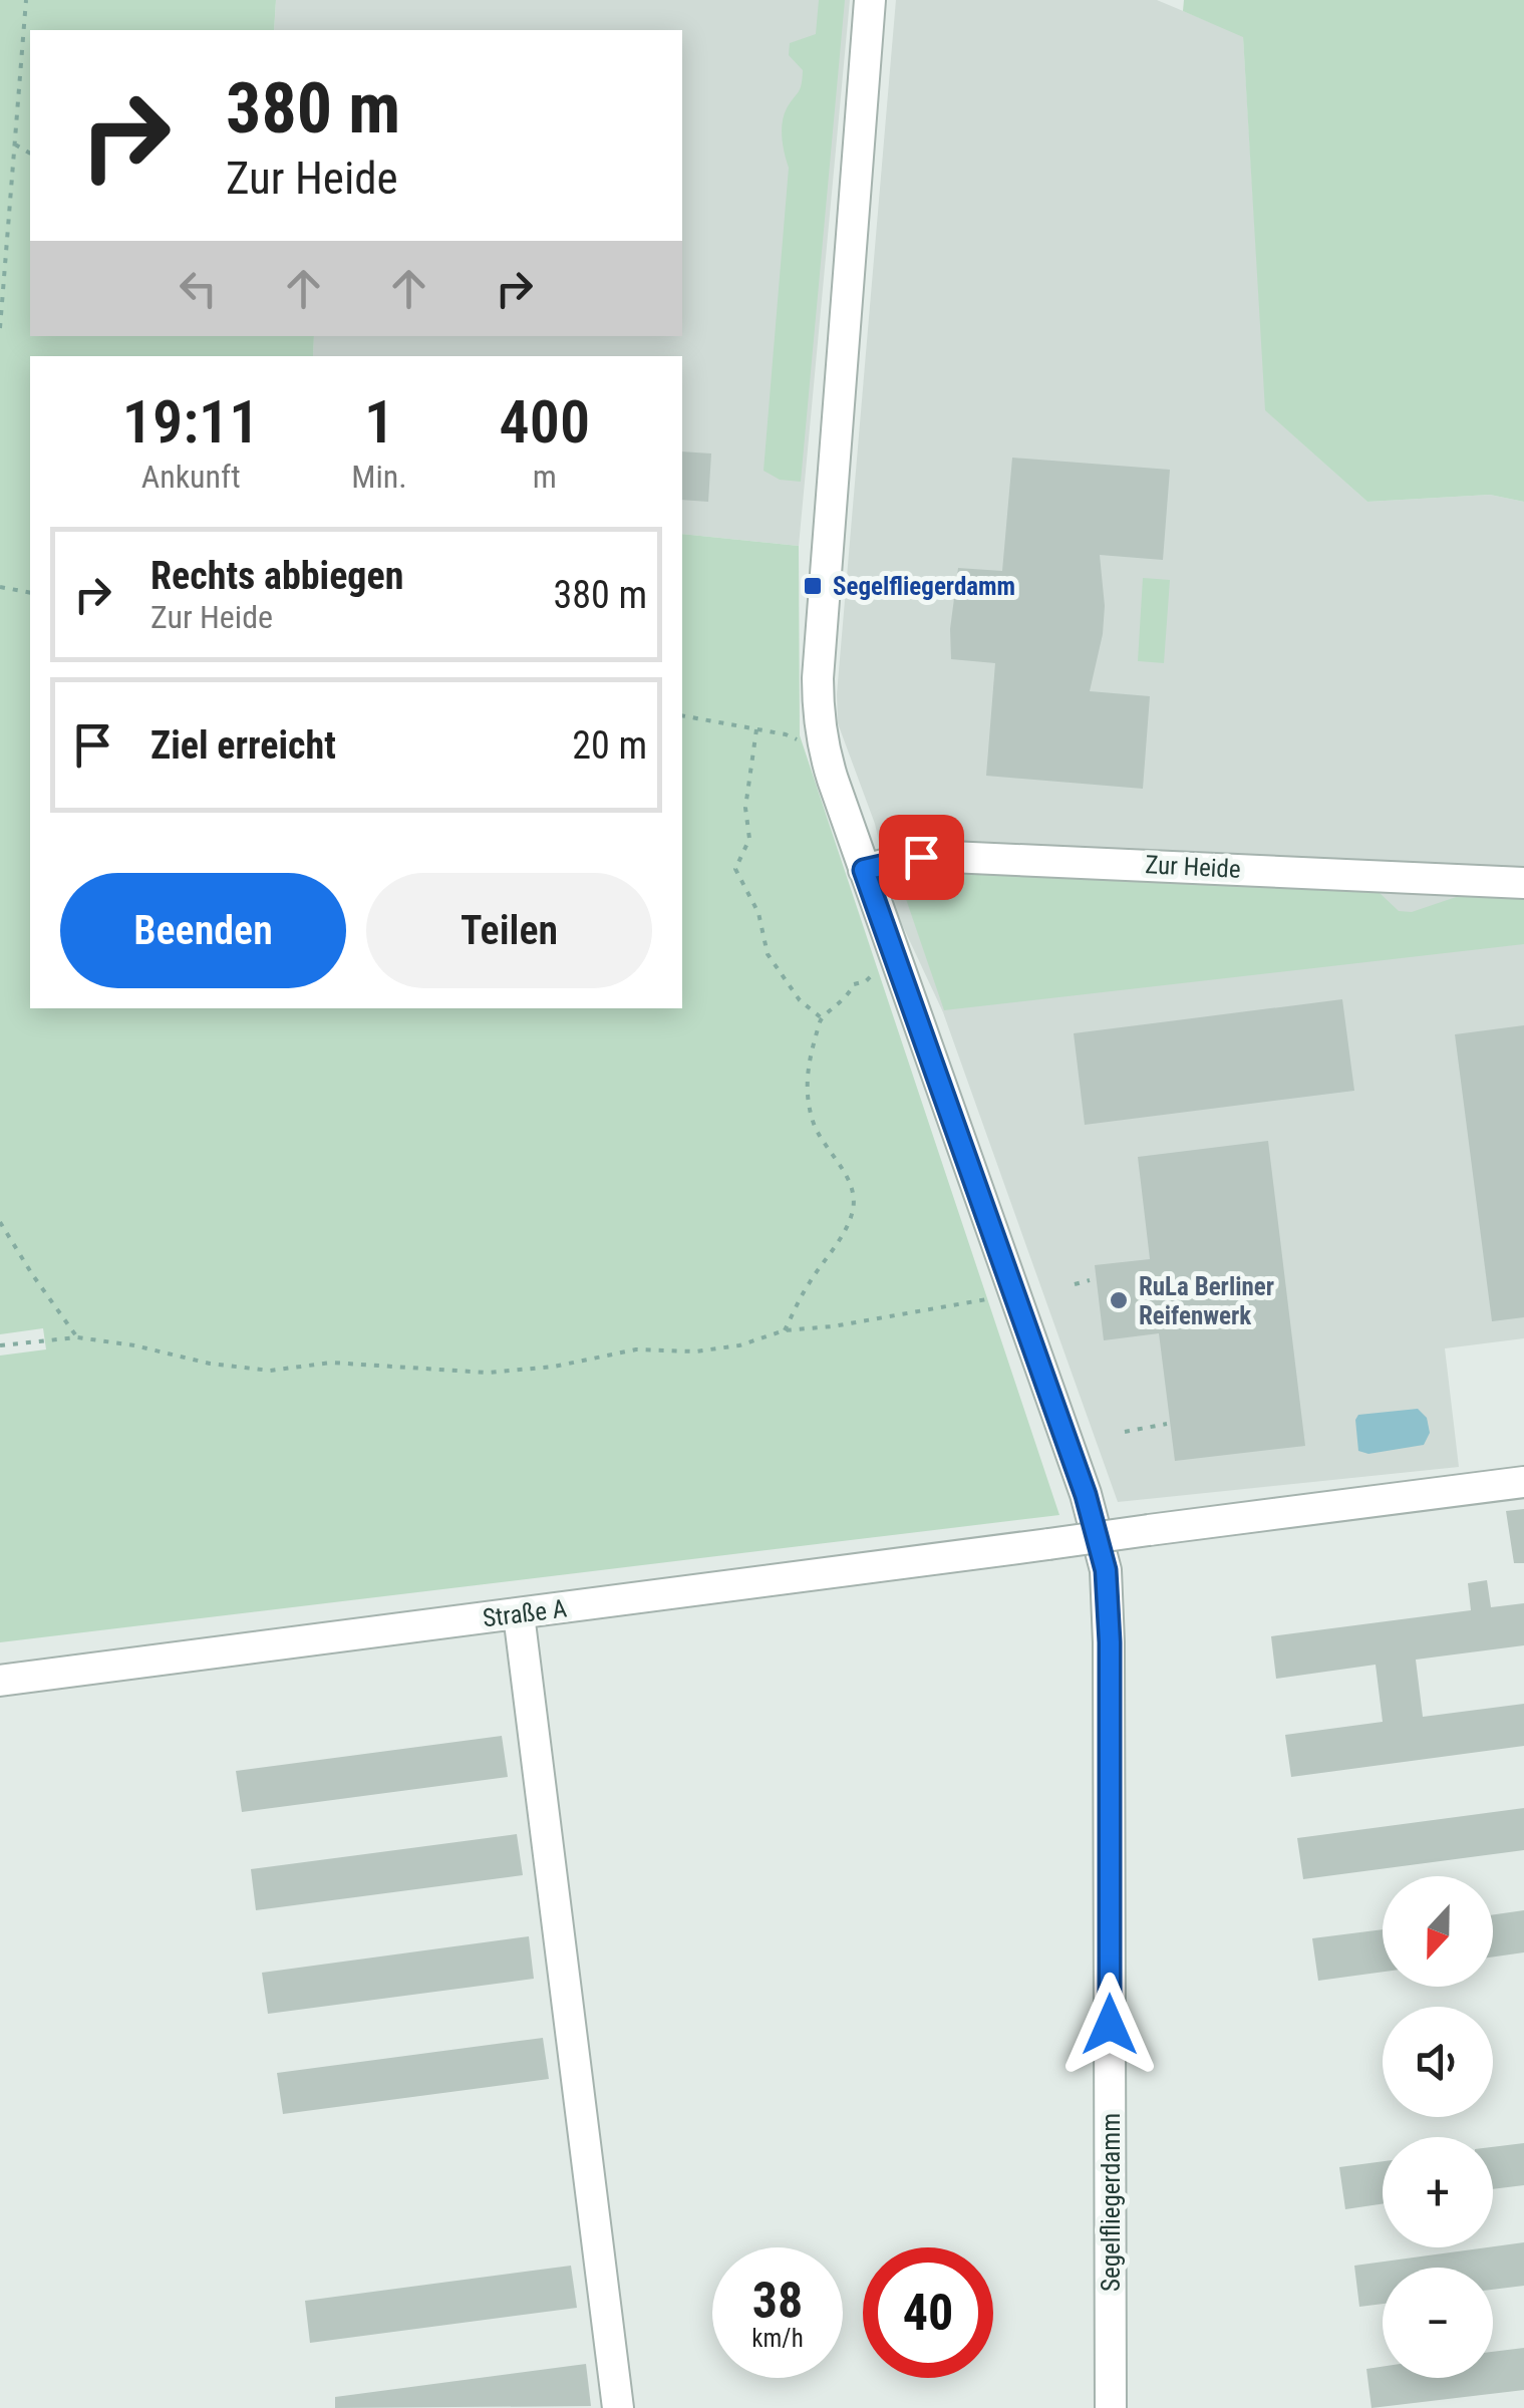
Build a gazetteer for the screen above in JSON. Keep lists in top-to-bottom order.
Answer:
{
  "streets": {
    "street": ["Zur Heide", "Straße A", "Segelfliegerdamm"]
  },
  "crossings": [
    ["Zur Heide", "Segelfliegerdamm"]
  ],
  "places": {
    "transit": ["Segelfliegerdamm"],
    "other": ["RuLa Berliner Reifenwerk"]
  },
  "north": "bottom",
  "page": {
    "turn": ["380 m", "Zur Heide"],
    "eta": [
      "19:11",
      "Ankunft",
      "1",
      "Min.",
      "400",
      "m"
    ],
    "list": [
      {
        "name": "Rechts abbiegen",
        "note": "Zur Heide",
        "value": "380 m"
      },
      {
        "name": "Ziel erreicht",
        "value": "20 m"
      }
    ],
    "buttons": ["Beenden", "Teilen"],
    "map_buttons": ["+", "−"],
    "speed": "38 km/h",
    "limit": "40"
  }
}
